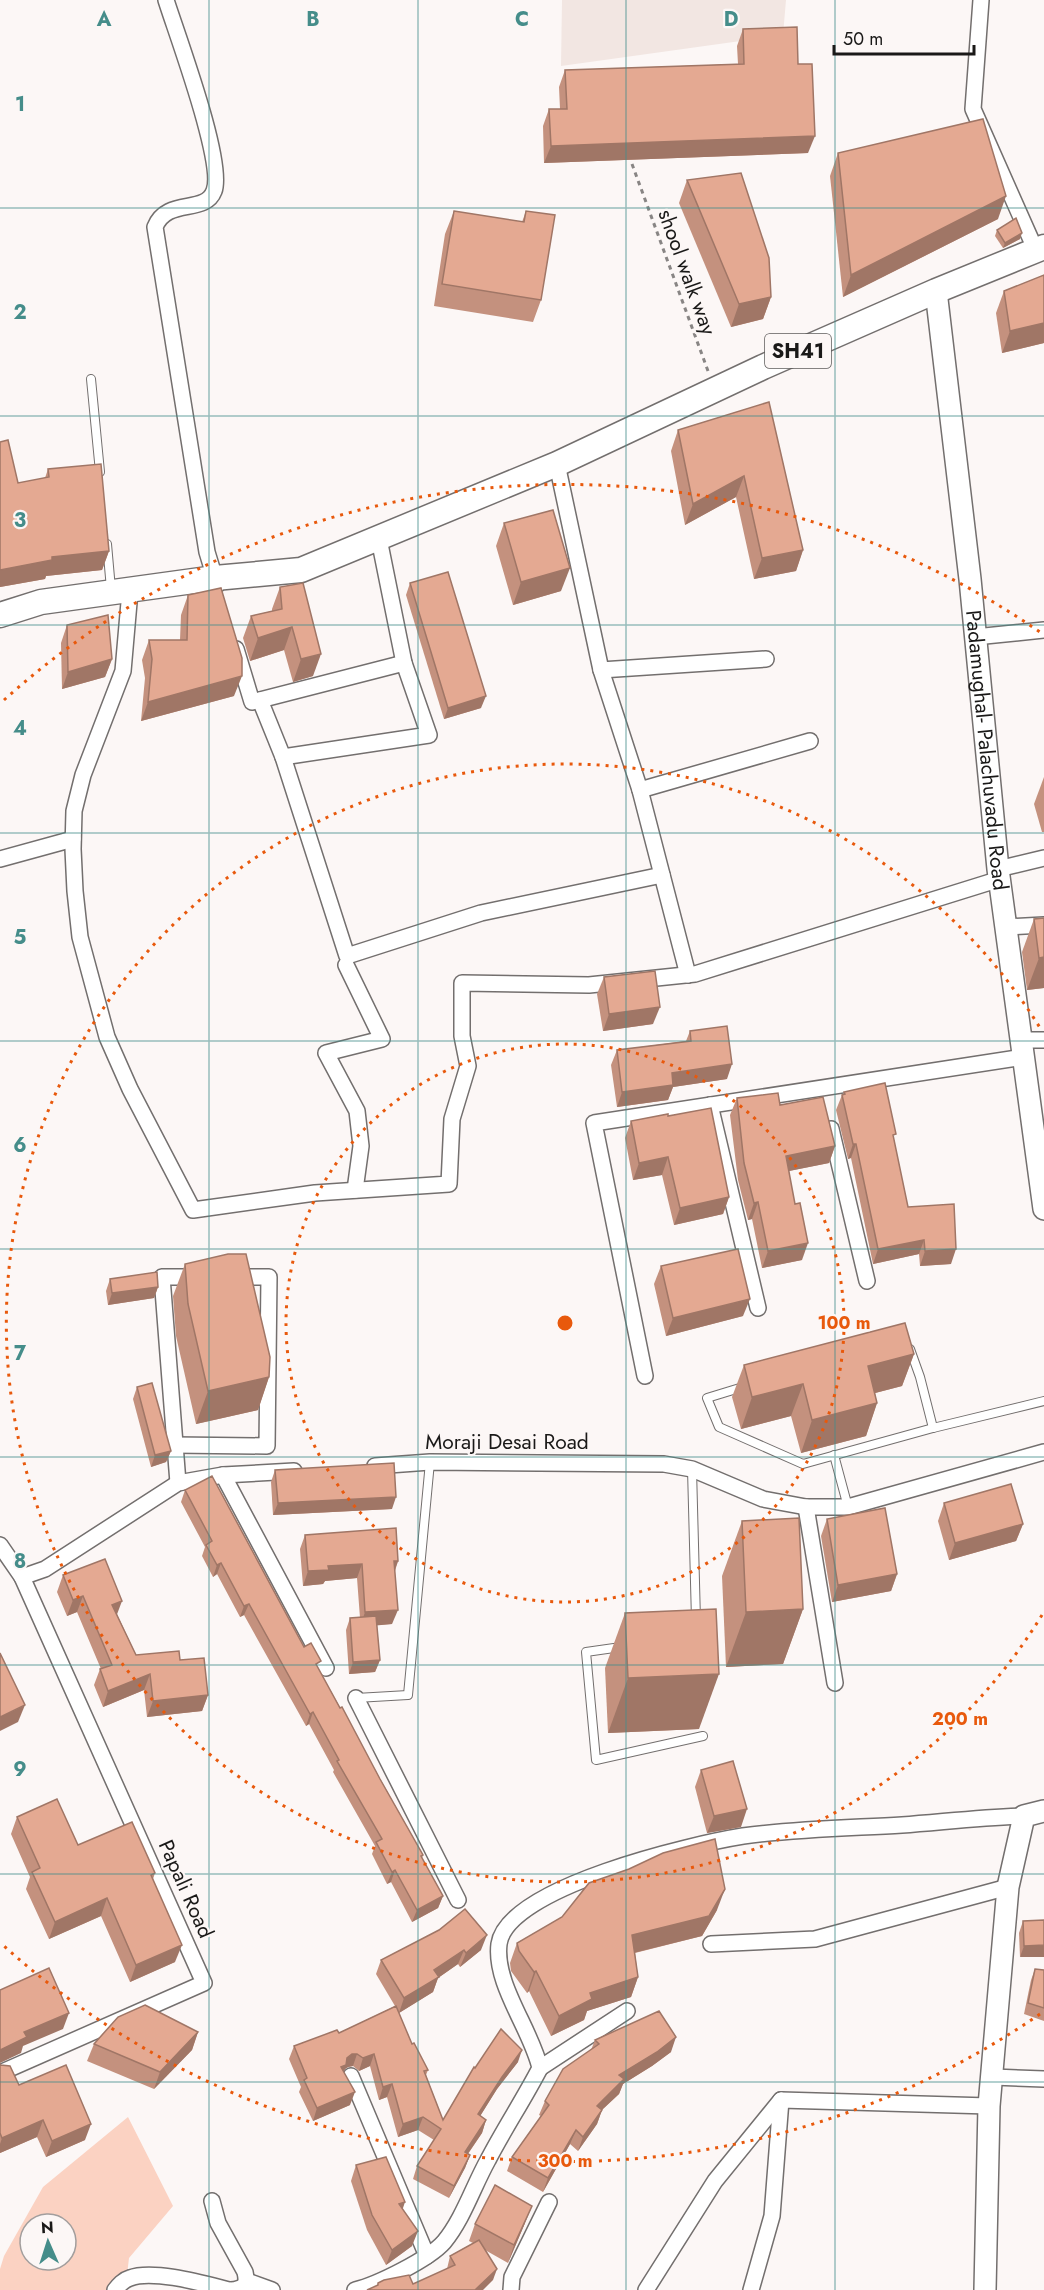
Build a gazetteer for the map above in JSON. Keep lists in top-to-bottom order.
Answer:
{
  "streets": {
    "main road": ["SH41", "Padamughal- Palachuvadu Road"],
    "street": ["Moraji Desai Road", "Papali Road"],
    "path": ["shool walk way"]
  },
  "crossings": [
    ["shool walk way", "SH41"],
    ["SH41", "Padamughal- Palachuvadu Road"]
  ],
  "scale_bar": "50 m",
  "north": "top",
  "grid": {
    "columns": [
      "A",
      "B",
      "C",
      "D"
    ],
    "rows": [
      "1",
      "2",
      "3",
      "4",
      "5",
      "6",
      "7",
      "8",
      "9"
    ]
  },
  "rings": ["100 m", "200 m", "300 m"]
}
